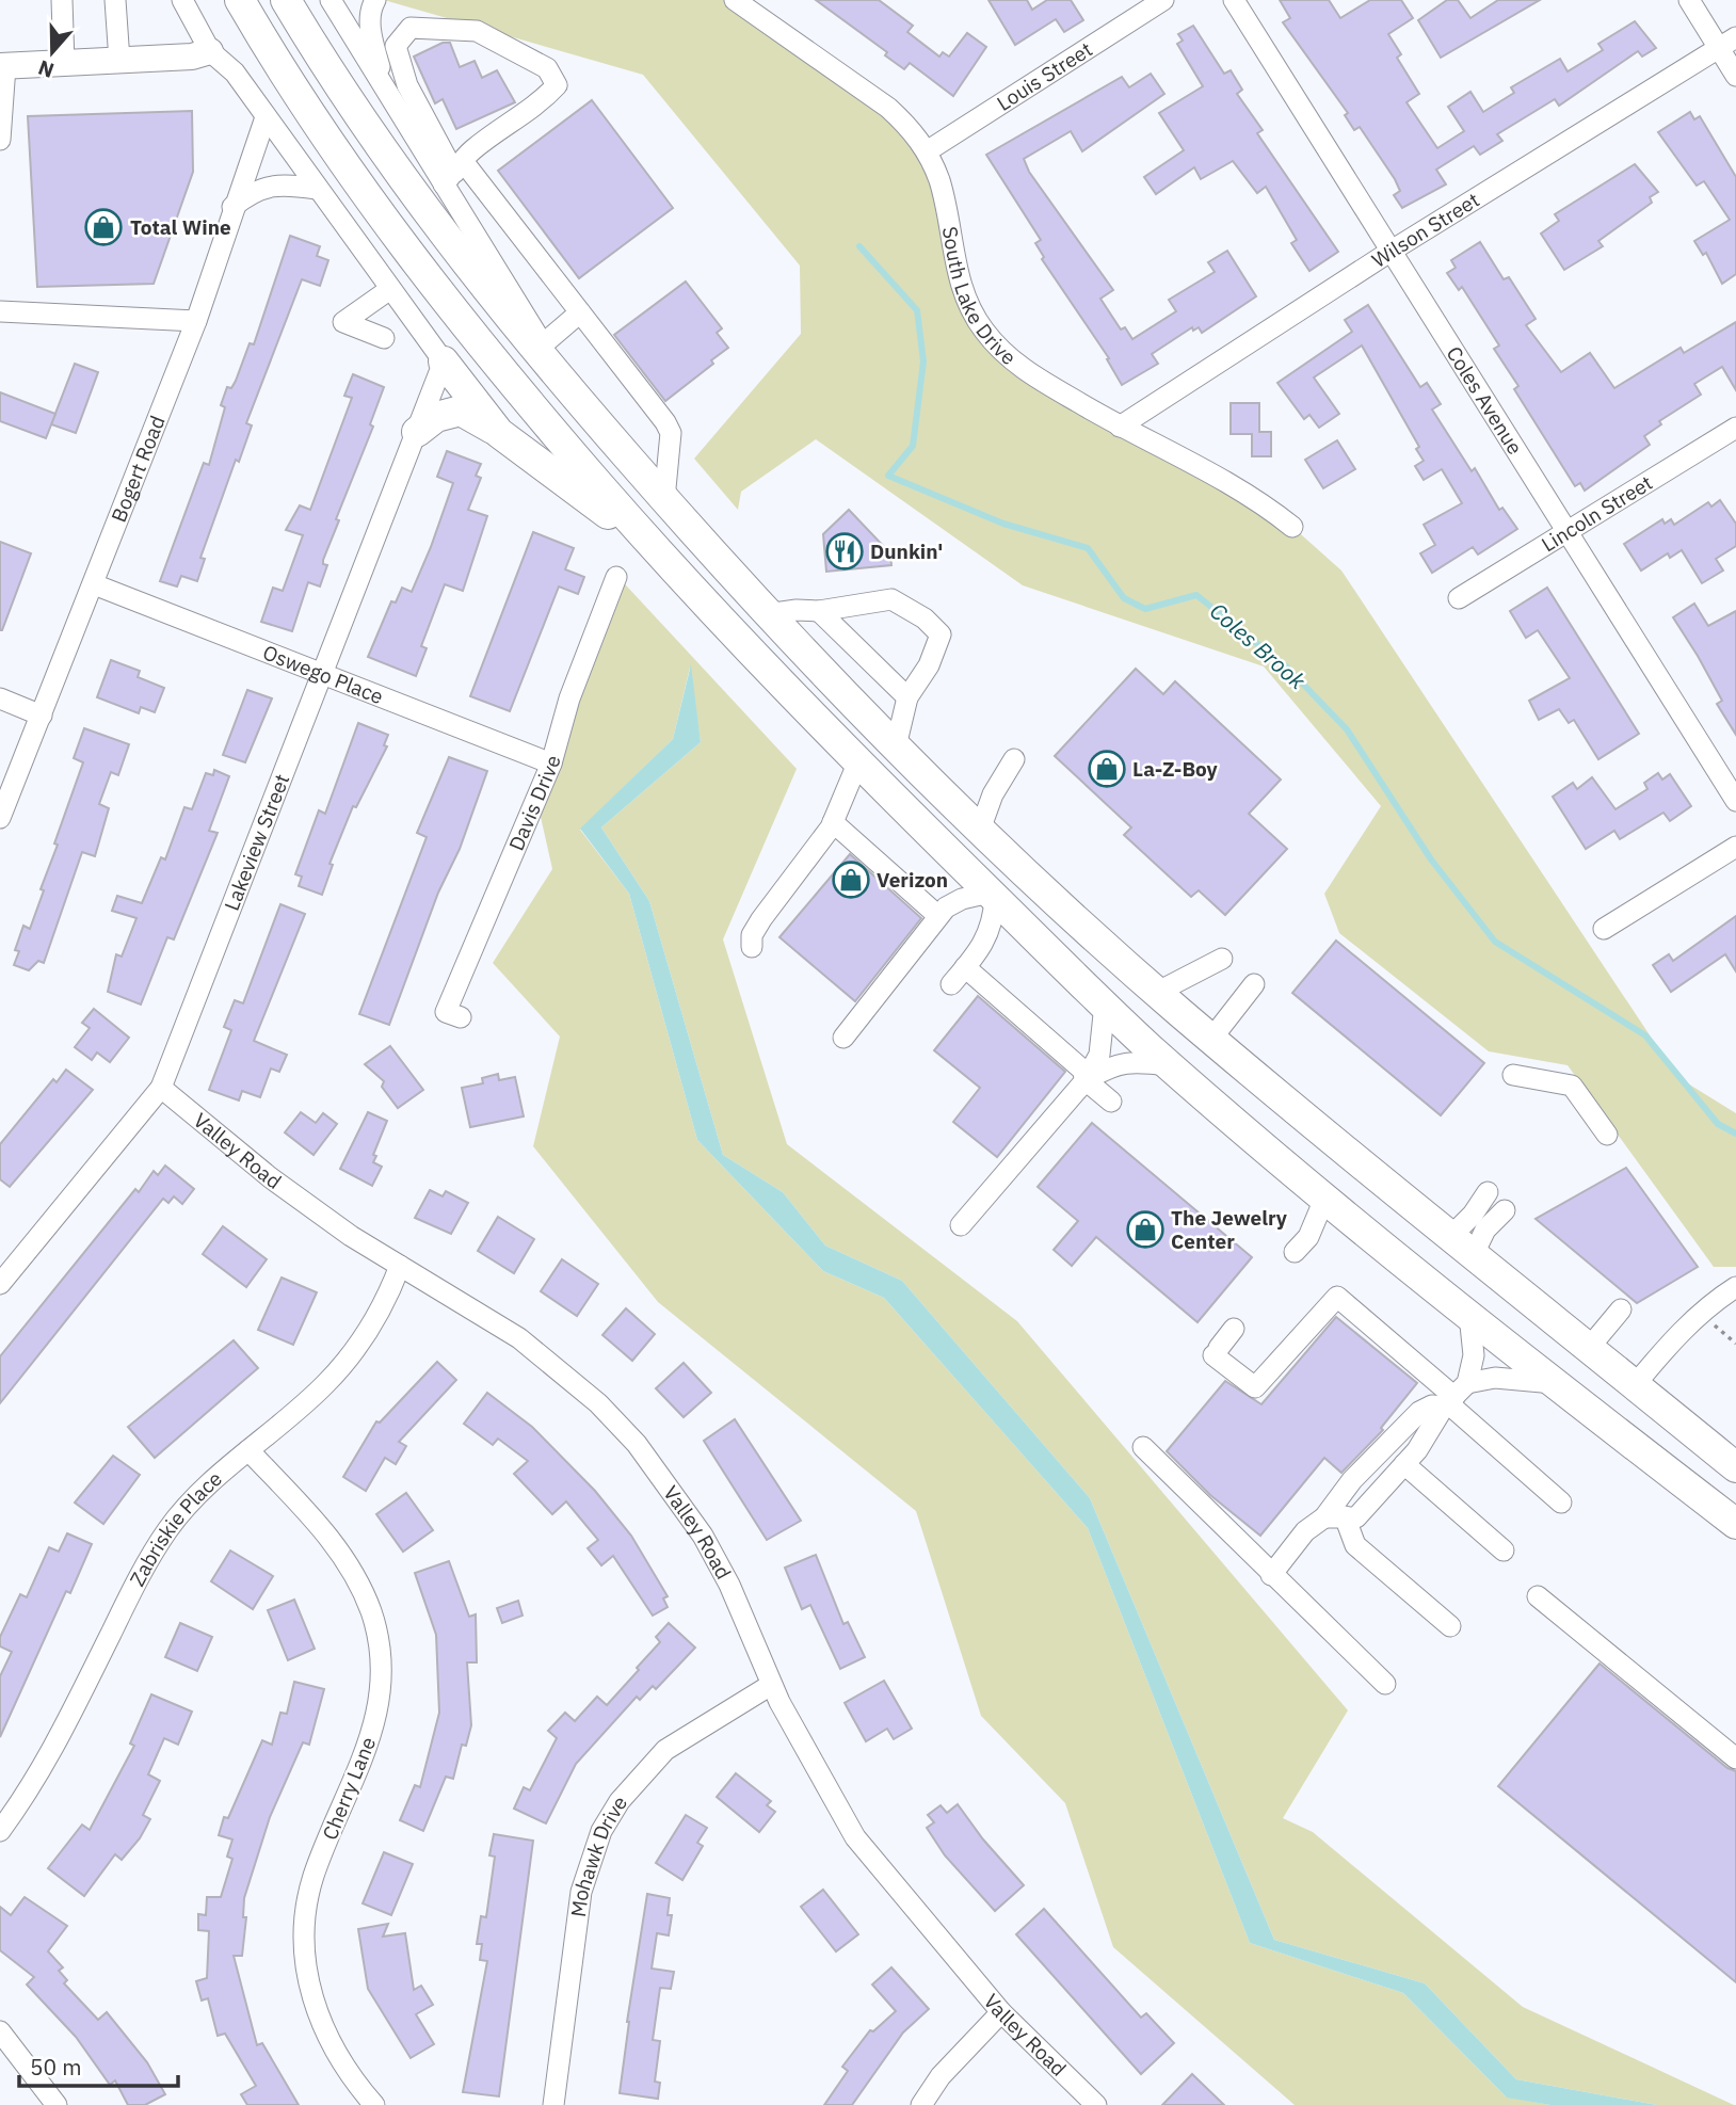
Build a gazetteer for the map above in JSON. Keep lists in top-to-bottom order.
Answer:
{
  "streets": {
    "street": [
      "Louis Street",
      "Wilson Street",
      "South Lake Drive",
      "Coles Avenue",
      "Bogert Road",
      "Lincoln Street",
      "Oswego Place",
      "Davis Drive",
      "Lakeview Street",
      "Valley Road",
      "Zabriskie Place",
      "Cherry Lane",
      "Mohawk Drive"
    ]
  },
  "crossings": [
    ["Louis Street", "South Lake Drive"],
    ["Wilson Street", "South Lake Drive"],
    ["Wilson Street", "Coles Avenue"],
    ["Coles Avenue", "Lincoln Street"],
    ["Bogert Road", "Oswego Place"],
    ["Oswego Place", "Davis Drive"],
    ["Oswego Place", "Lakeview Street"],
    ["Lakeview Street", "Valley Road"],
    ["Valley Road", "Zabriskie Place"],
    ["Valley Road", "Mohawk Drive"],
    ["Zabriskie Place", "Cherry Lane"]
  ],
  "water": ["Coles Brook"],
  "places": {
    "shop": [
      "Total Wine",
      "La-Z-Boy",
      "Verizon",
      "The Jewelry Center"
    ],
    "restaurant": ["Dunkin'"]
  },
  "scale_bar": "50 m",
  "north": "bottom"
}
